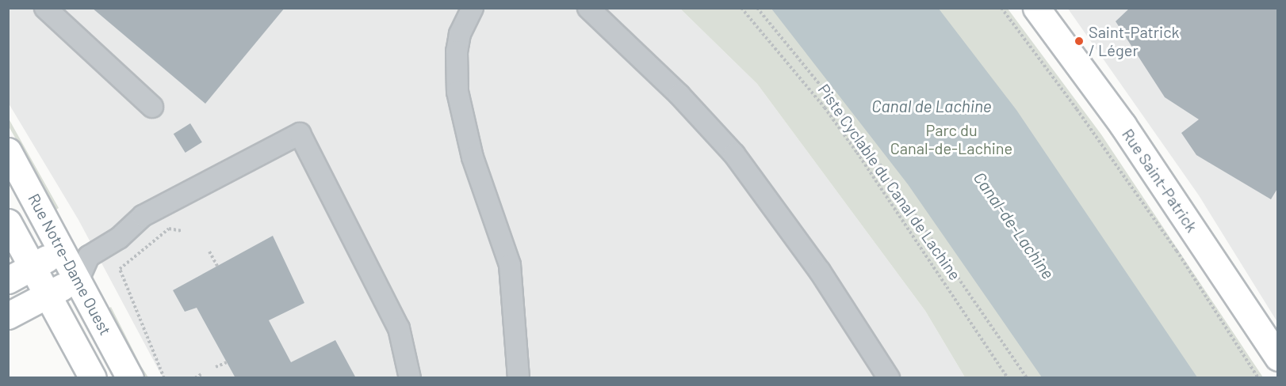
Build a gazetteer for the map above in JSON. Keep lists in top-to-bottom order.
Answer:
{
  "streets": {
    "main road": ["Rue Saint-Patrick", "Rue Notre-Dame Ouest"],
    "path": ["Piste Cyclable du Canal de Lachine"]
  },
  "water": ["Canal de Lachine", "Canal-de-Lachine"],
  "parks": ["Parc du Canal-de-Lachine"],
  "places": ["Saint-Patrick / Léger"]
}
